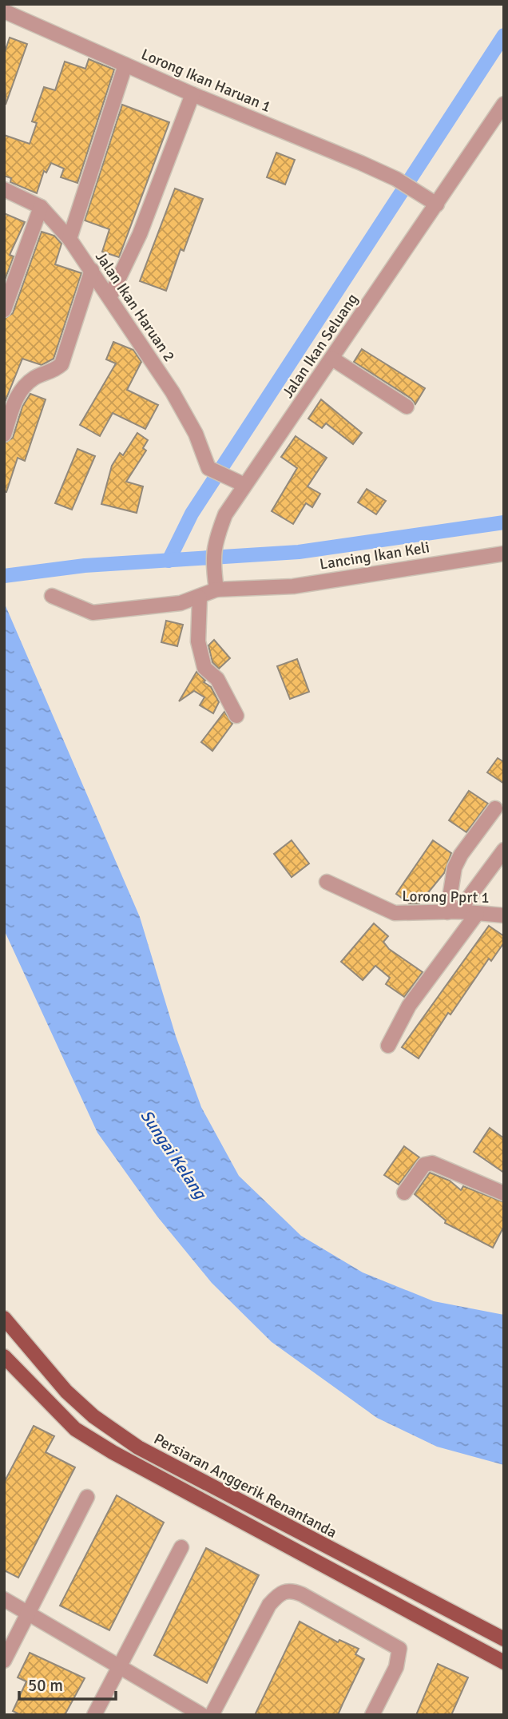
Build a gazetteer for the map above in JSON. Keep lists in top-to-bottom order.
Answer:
{
  "streets": {
    "main road": ["Persiaran Anggerik Renantanda"],
    "street": [
      "Lorong Ikan Haruan 1",
      "Jalan Ikan Haruan 2",
      "Jalan Ikan Seluang",
      "Lancing Ikan Keli",
      "Lorong Pprt 1"
    ]
  },
  "crossings": [
    ["Lorong Ikan Haruan 1", "Jalan Ikan Seluang"],
    ["Jalan Ikan Haruan 2", "Jalan Ikan Seluang"],
    ["Jalan Ikan Seluang", "Lancing Ikan Keli"]
  ],
  "water": ["Sungai Kelang"],
  "scale_bar": "50 m"
}
